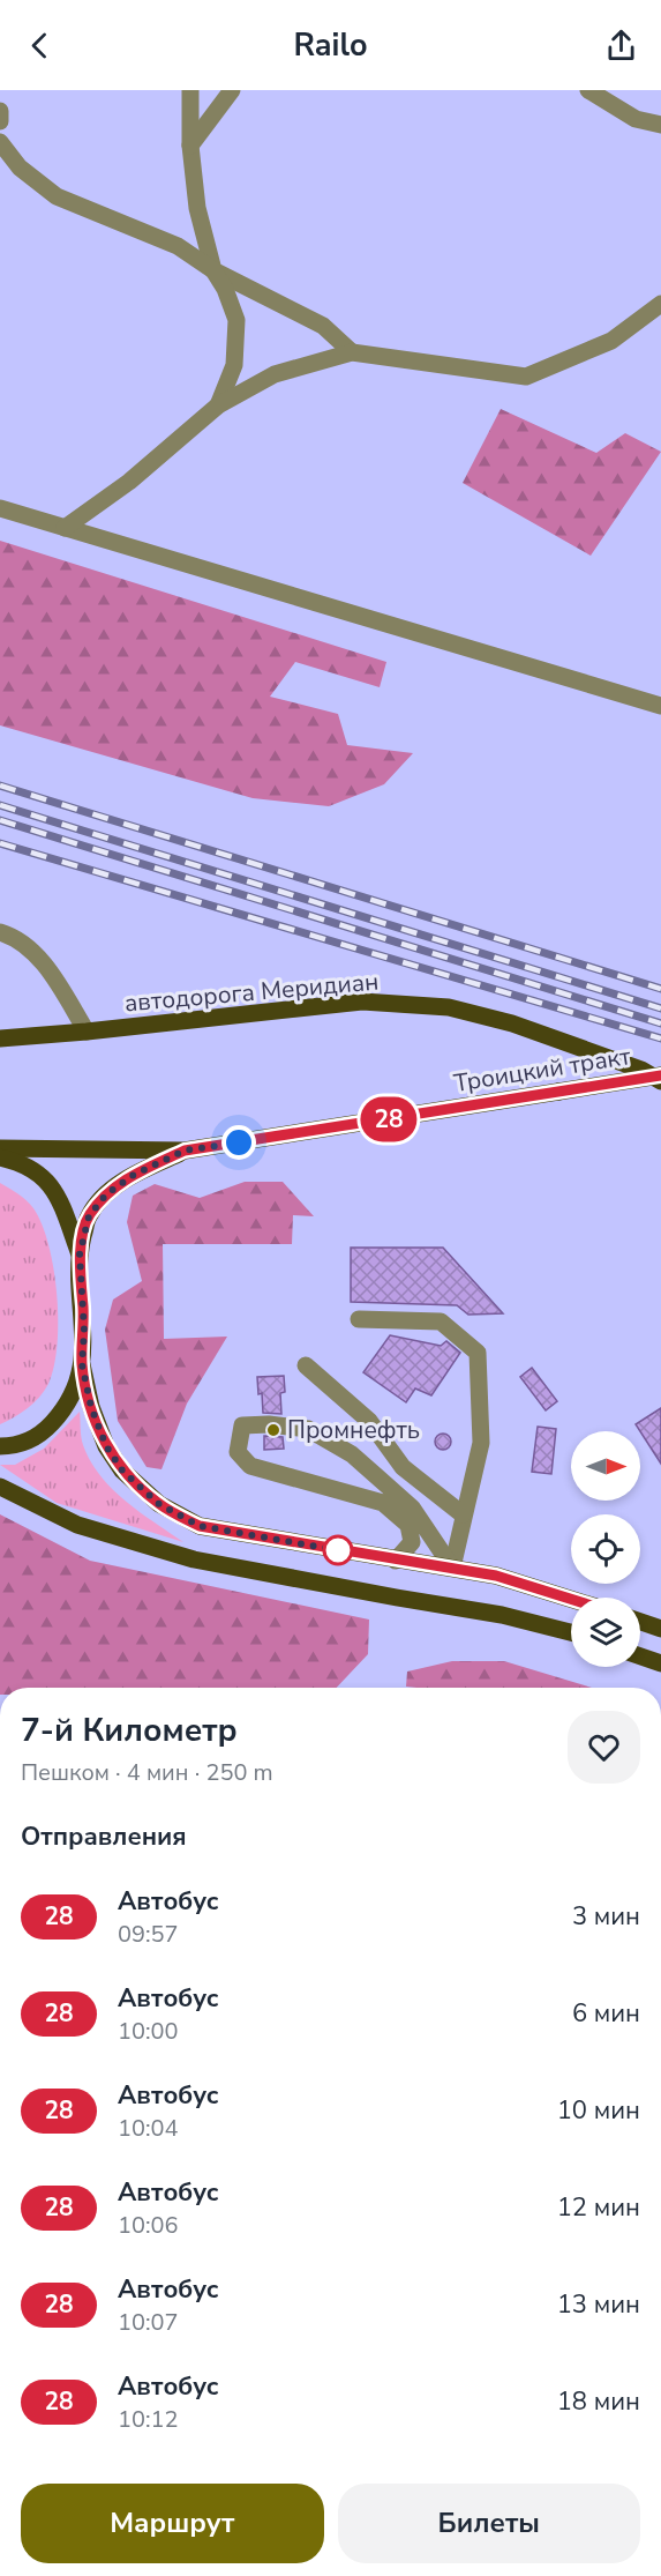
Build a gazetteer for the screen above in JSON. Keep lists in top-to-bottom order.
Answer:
{
  "streets": {
    "main road": ["автодорога Меридиан", "Троицкий тракт"]
  },
  "places": ["Промнефть"],
  "lines": ["bus line 28"],
  "north": "right",
  "page": {
    "header": "Railo",
    "on_map": "28",
    "heading": [
      ["7-й Километр", "Пешком · 4 мин · 250 m"],
      "Отправления"
    ],
    "list": [
      {
        "mark": "28",
        "name": "Автобус",
        "note": "09:57",
        "value": "3 мин"
      },
      {
        "mark": "28",
        "name": "Автобус",
        "note": "10:00",
        "value": "6 мин"
      },
      {
        "mark": "28",
        "name": "Автобус",
        "note": "10:04",
        "value": "10 мин"
      },
      {
        "mark": "28",
        "name": "Автобус",
        "note": "10:06",
        "value": "12 мин"
      },
      {
        "mark": "28",
        "name": "Автобус",
        "note": "10:07",
        "value": "13 мин"
      },
      {
        "mark": "28",
        "name": "Автобус",
        "note": "10:12",
        "value": "18 мин"
      }
    ],
    "buttons": ["Маршрут", "Билеты"]
  }
}
